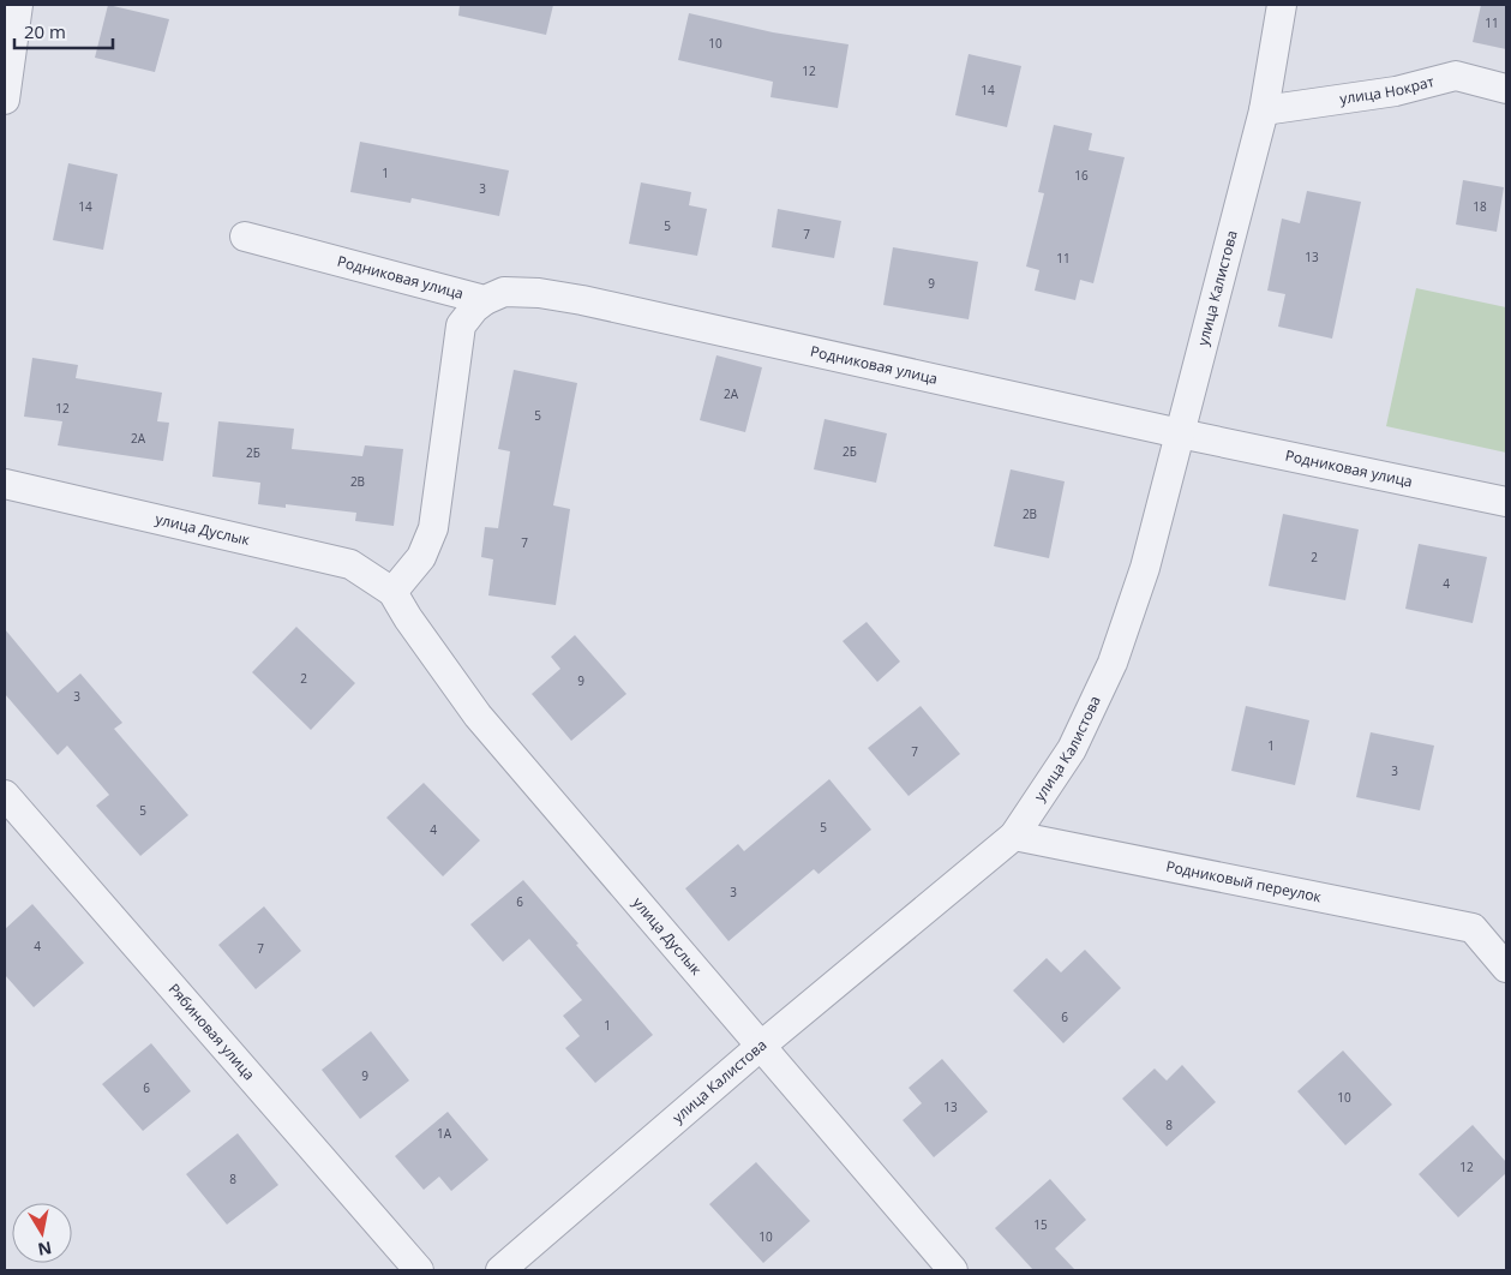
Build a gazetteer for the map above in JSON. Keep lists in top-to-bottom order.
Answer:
{
  "streets": {
    "street": [
      "улица Нократ",
      "Родниковая улица",
      "улица Калистова",
      "улица Дуслык",
      "Родниковый переулок",
      "Рябиновая улица"
    ]
  },
  "crossings": [
    ["улица Нократ", "улица Калистова"],
    ["Родниковая улица", "улица Калистова"],
    ["улица Калистова", "улица Дуслык"],
    ["улица Калистова", "Родниковый переулок"]
  ],
  "house_numbers": [
    "11",
    "10",
    "12",
    "14",
    "1",
    "16",
    "3",
    "14",
    "18",
    "5",
    "7",
    "13",
    "11",
    "9",
    "2А",
    "12",
    "5",
    "2А",
    "2Б",
    "2Б",
    "2В",
    "2В",
    "7",
    "2",
    "4",
    "2",
    "9",
    "3",
    "1",
    "7",
    "3",
    "5",
    "5",
    "4",
    "3",
    "6",
    "4",
    "7",
    "6",
    "1",
    "9",
    "6",
    "10",
    "13",
    "8",
    "1А",
    "12",
    "8",
    "15",
    "10"
  ],
  "scale_bar": "20 m",
  "north": "bottom"
}
